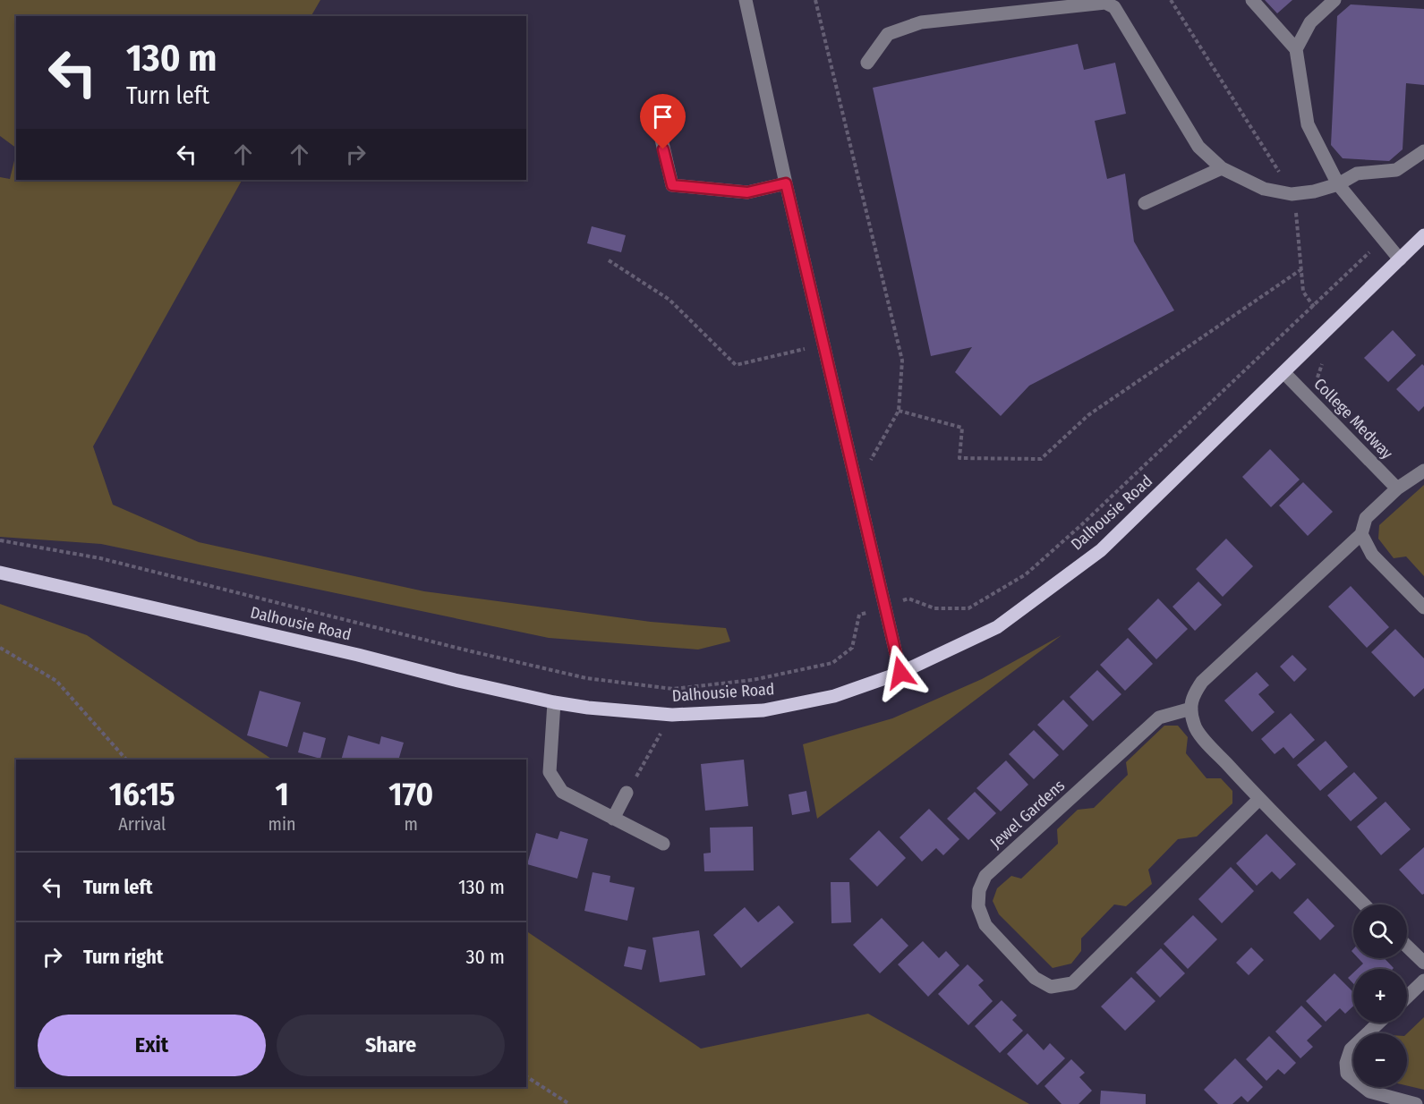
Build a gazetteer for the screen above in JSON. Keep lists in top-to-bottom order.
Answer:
{
  "streets": {
    "main road": ["Dalhousie Road"],
    "street": ["College Medway", "Jewel Gardens"]
  },
  "crossings": [
    ["College Medway", "Dalhousie Road"]
  ],
  "page": {
    "turn": ["130 m", "Turn left"],
    "eta": [
      "16:15",
      "Arrival",
      "1",
      "min",
      "170",
      "m"
    ],
    "list": [
      {
        "name": "Turn left",
        "value": "130 m"
      },
      {
        "name": "Turn right",
        "value": "30 m"
      }
    ],
    "map_buttons": ["+", "−"],
    "buttons": ["Exit", "Share"]
  }
}
